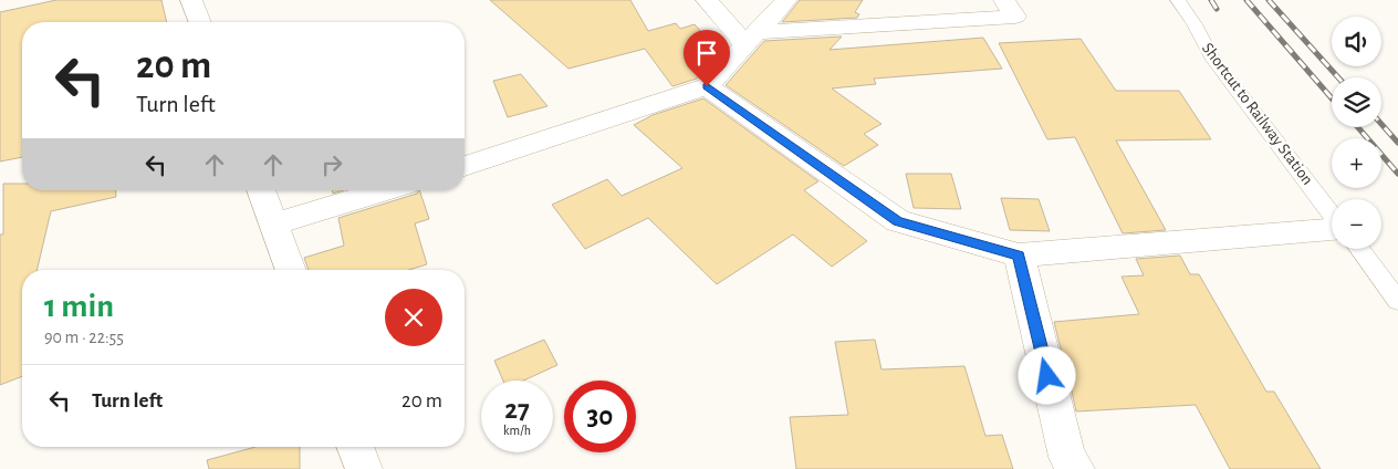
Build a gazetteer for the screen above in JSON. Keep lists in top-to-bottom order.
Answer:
{
  "streets": {
    "lane": ["Shortcut to Railway Station"]
  },
  "page": {
    "map_buttons": ["+", "−"],
    "turn": ["20 m", "Turn left"],
    "heading": ["1 min", "90 m · 22:55"],
    "list": [
      {
        "name": "Turn left",
        "value": "20 m"
      }
    ],
    "speed": "27 km/h",
    "limit": "30"
  }
}
